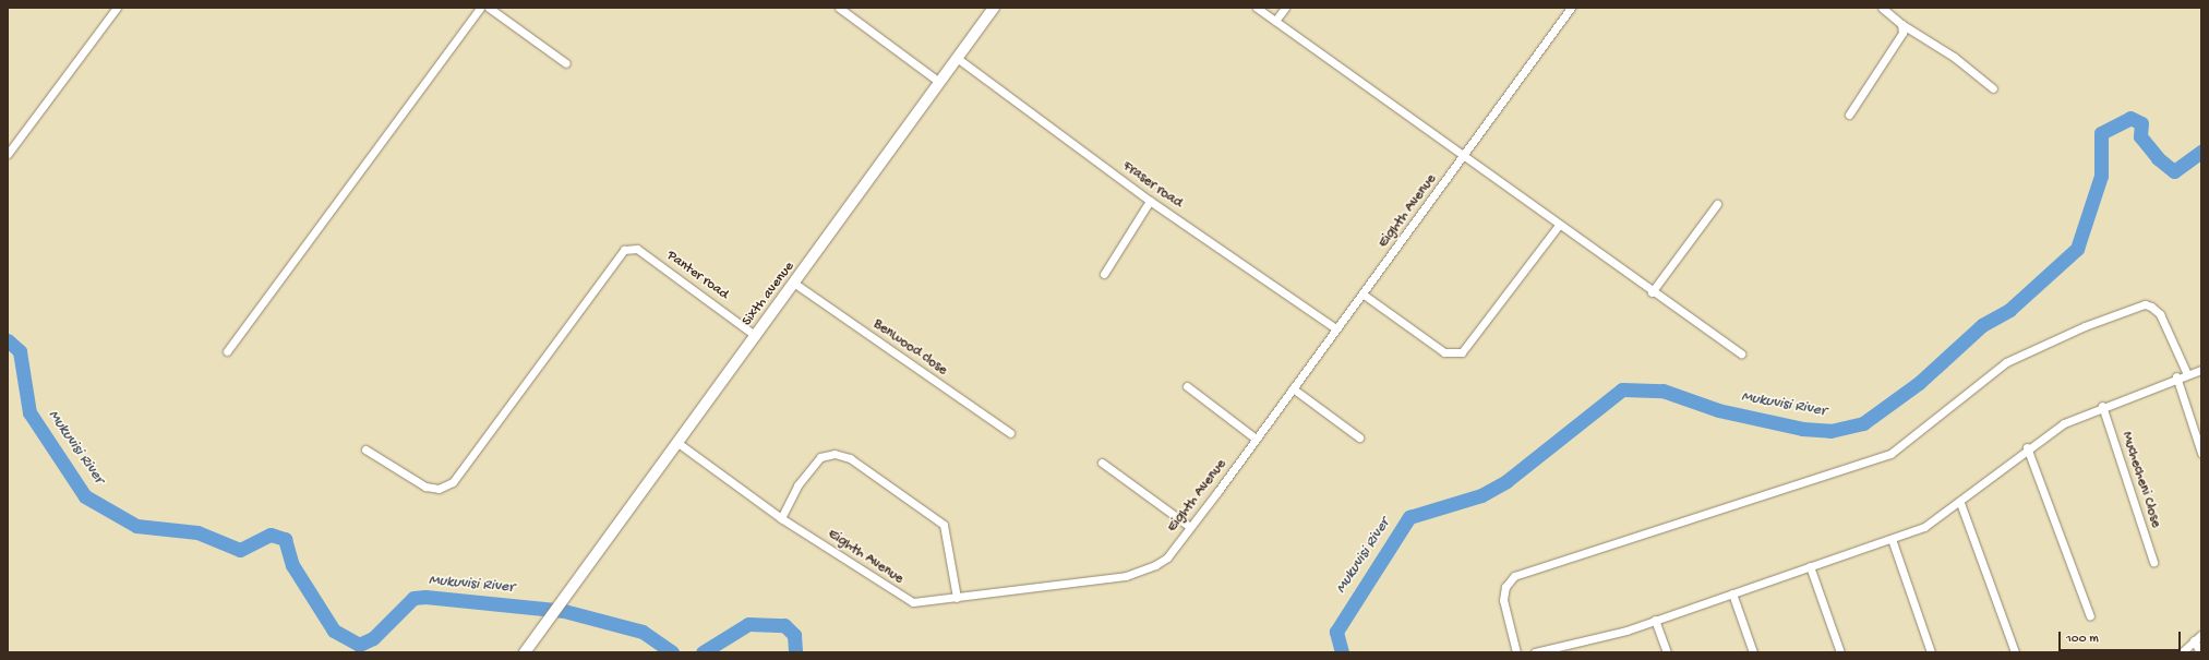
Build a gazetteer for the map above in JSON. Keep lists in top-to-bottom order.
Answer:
{
  "streets": {
    "street": [
      "Fraser road",
      "Eighth Avenue",
      "Panter road",
      "Sixth avenue",
      "Benwood close",
      "Muchecheni Close"
    ]
  },
  "crossings": [
    ["Fraser road", "Eighth Avenue"],
    ["Fraser road", "Sixth avenue"],
    ["Eighth Avenue", "Sixth avenue"],
    ["Panter road", "Sixth avenue"],
    ["Sixth avenue", "Benwood close"]
  ],
  "water": ["Mukuvisi River"],
  "scale_bar": "100 m"
}
